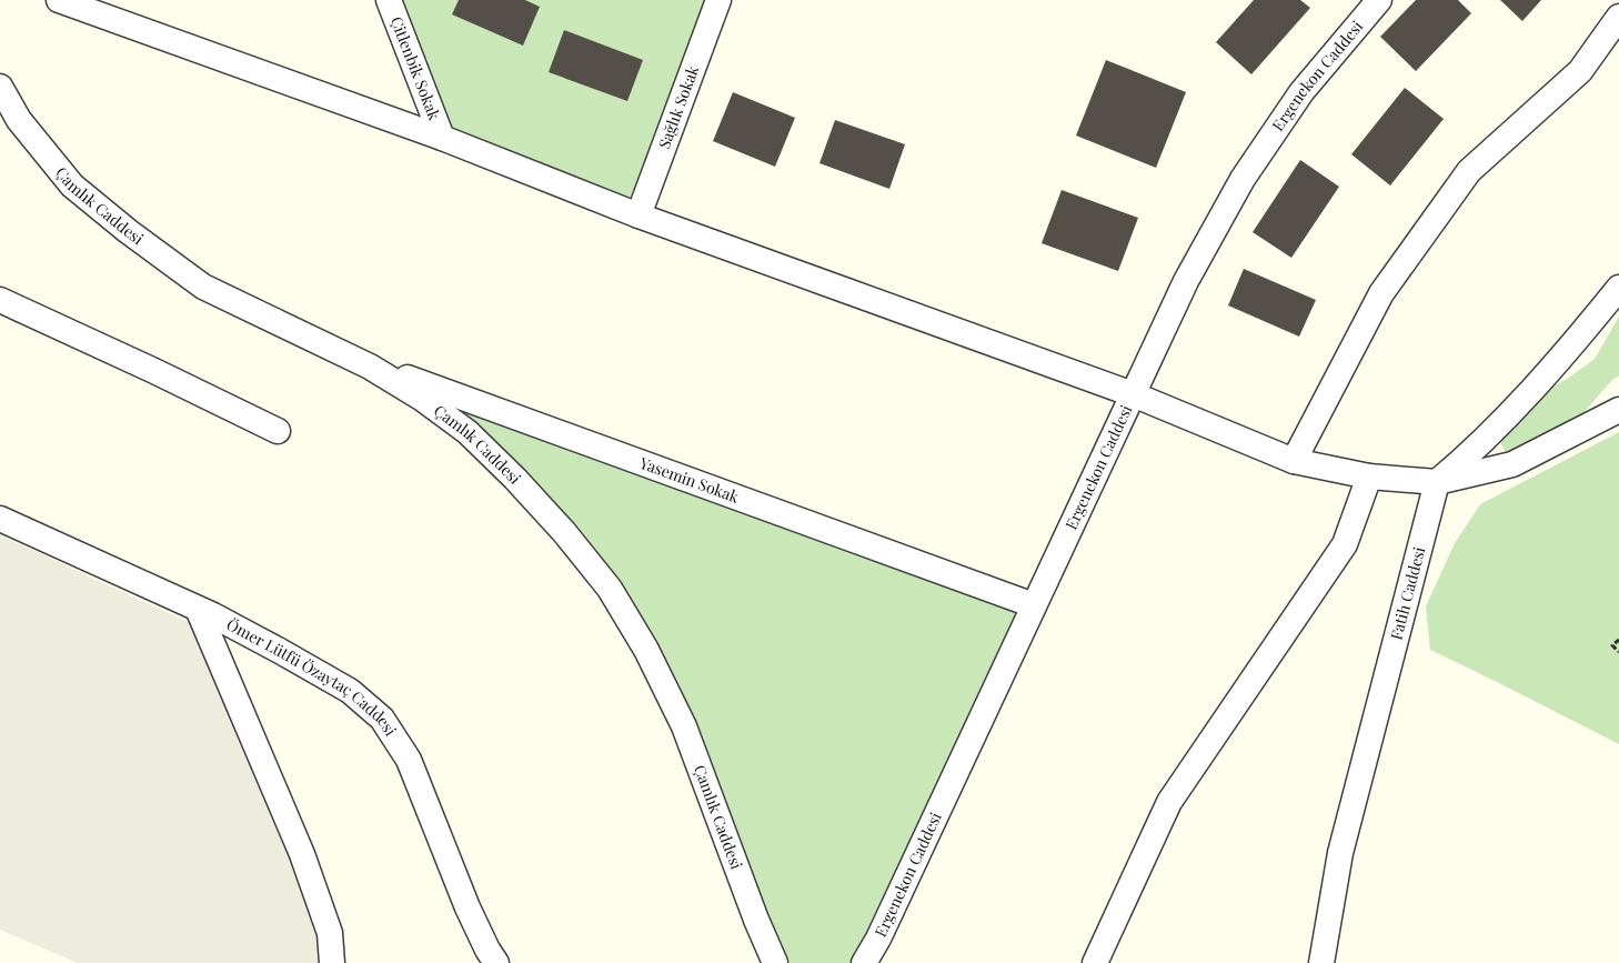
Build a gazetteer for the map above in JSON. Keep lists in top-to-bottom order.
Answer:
{
  "streets": {
    "street": [
      "Çitlenbik Sokak",
      "Ergenekon Caddesi",
      "Sağlık Sokak",
      "Çamlık Caddesi",
      "Yasemin Sokak",
      "Fatih Caddesi",
      "Ömer Lütfü Özaytaç Caddesi"
    ]
  },
  "crossings": [
    ["Ergenekon Caddesi", "Yasemin Sokak"],
    ["Çamlık Caddesi", "Yasemin Sokak"]
  ]
}
